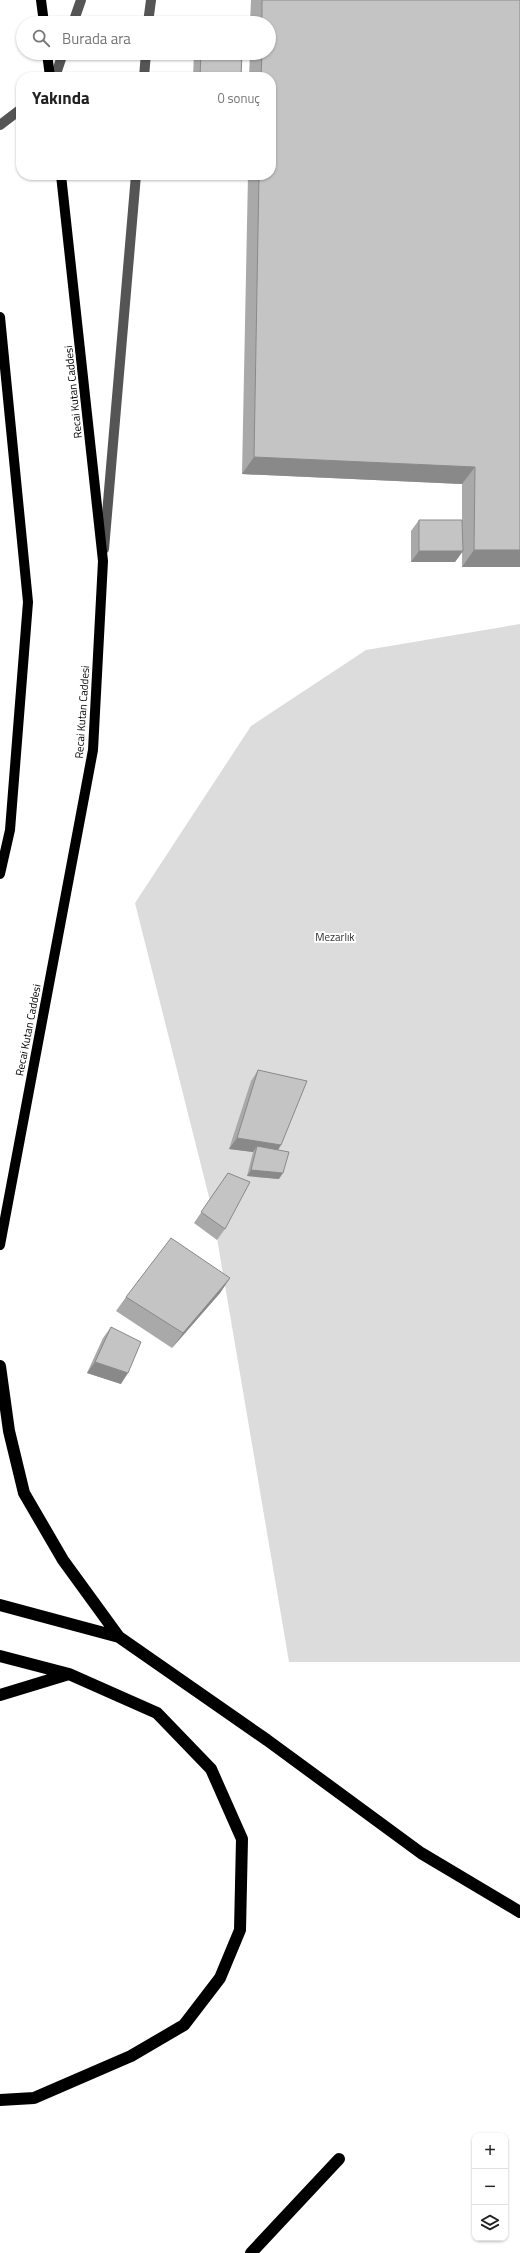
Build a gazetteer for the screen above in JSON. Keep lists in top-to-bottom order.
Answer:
{
  "streets": {
    "main road": ["Recai Kutan Caddesi"]
  },
  "parks": ["Mezarlık"],
  "page": {
    "search": "Burada ara",
    "heading": ["Yakında", "0 sonuç"],
    "map_buttons": ["+", "−"]
  }
}
